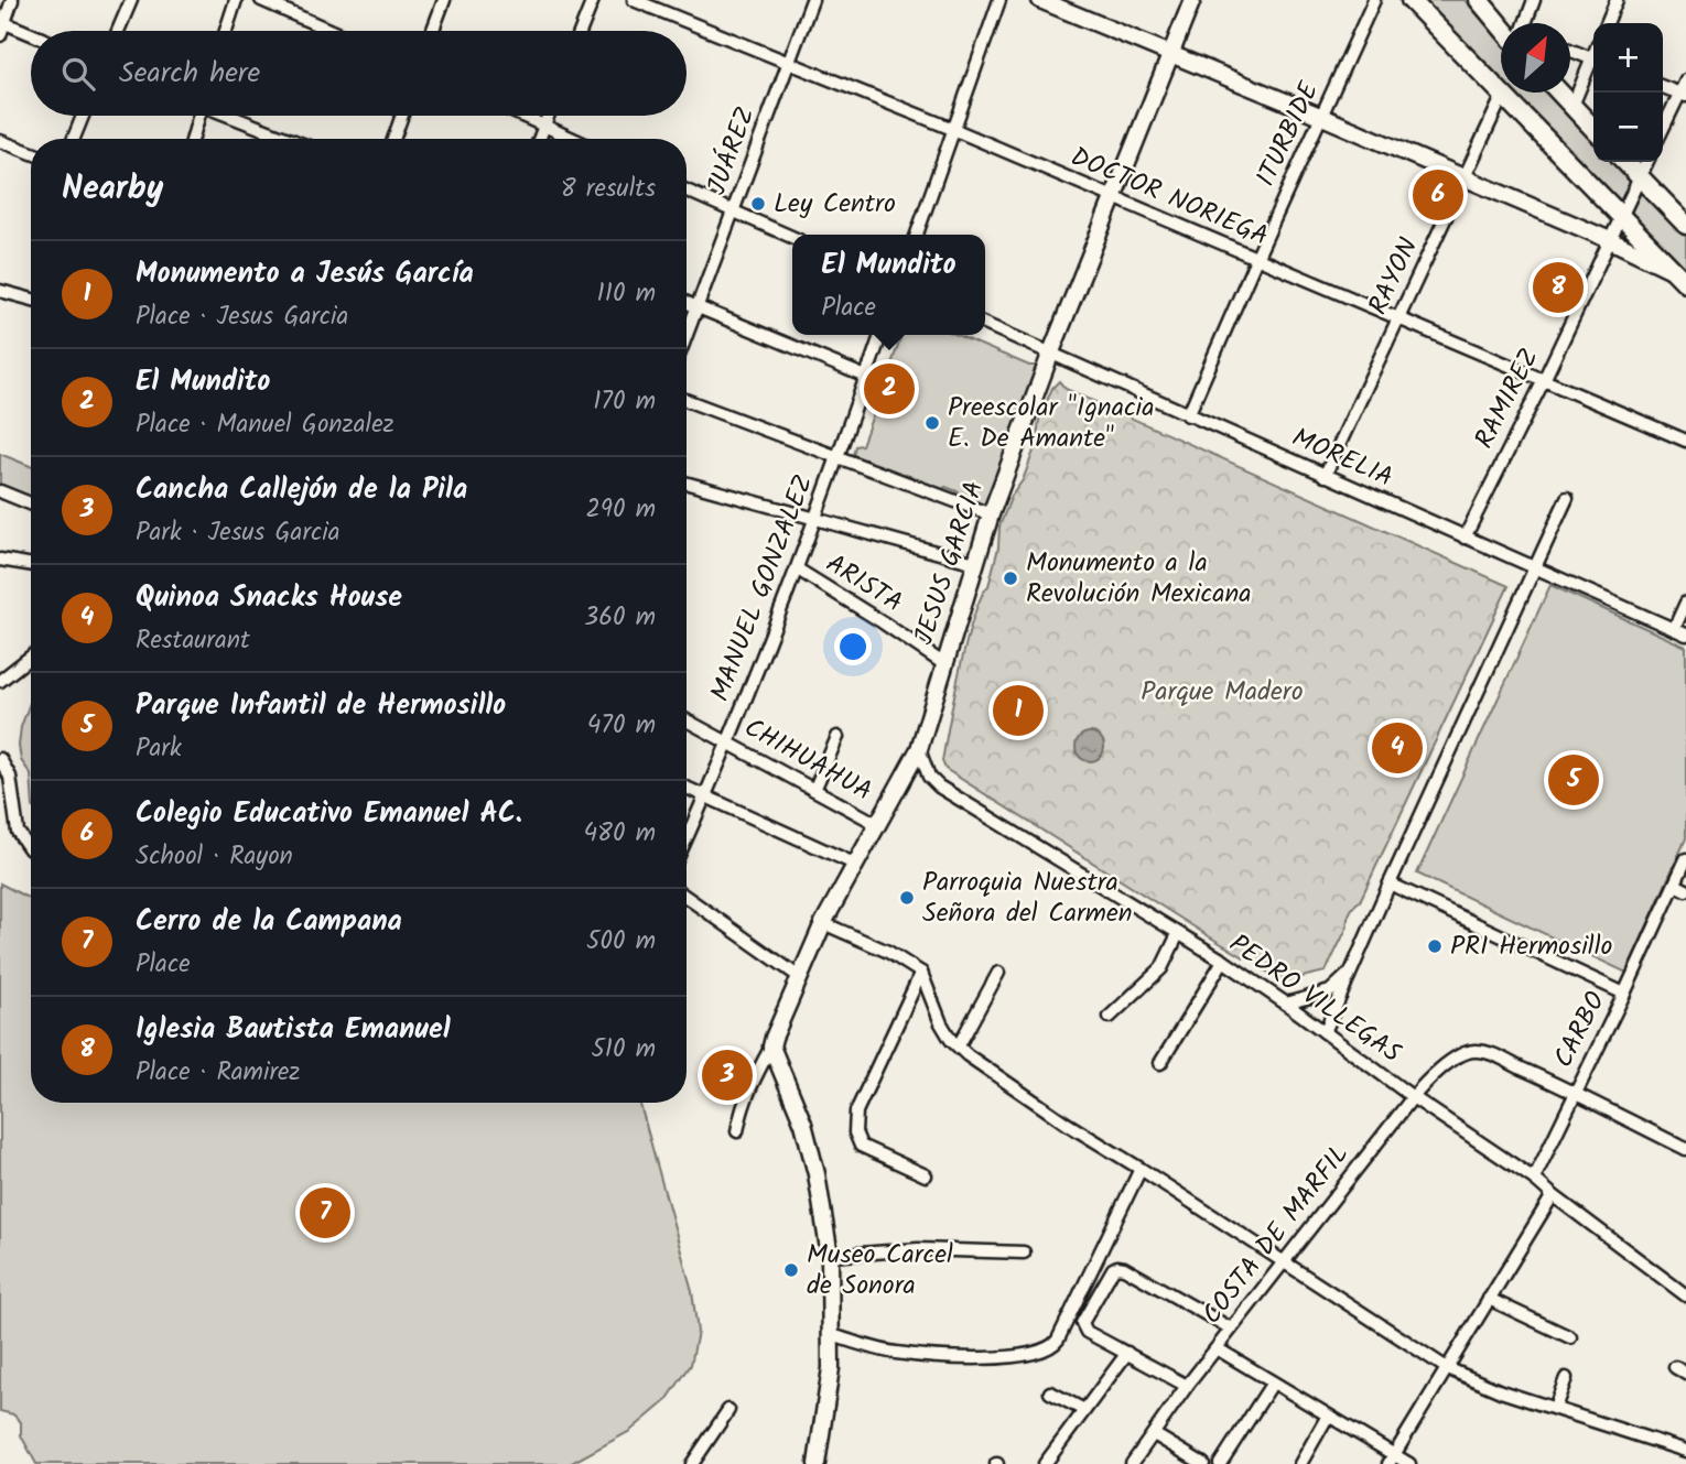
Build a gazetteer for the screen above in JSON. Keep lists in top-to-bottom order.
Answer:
{
  "streets": {
    "street": [
      "ITURBIDE",
      "JUÁREZ",
      "DOCTOR NORIEGA",
      "RAYON",
      "RAMIREZ",
      "MORELIA",
      "JESUS GARCIA",
      "ARISTA",
      "MANUEL GONZALEZ",
      "CHIHUAHUA",
      "PEDRO VILLEGAS",
      "CARBO",
      "COSTA DE MARFIL"
    ]
  },
  "crossings": [
    ["ITURBIDE", "DOCTOR NORIEGA"],
    ["ITURBIDE", "MORELIA"],
    ["JUÁREZ", "DOCTOR NORIEGA"],
    ["DOCTOR NORIEGA", "RAYON"],
    ["DOCTOR NORIEGA", "RAMIREZ"],
    ["DOCTOR NORIEGA", "JESUS GARCIA"],
    ["RAYON", "MORELIA"],
    ["RAMIREZ", "MORELIA"],
    ["MORELIA", "JESUS GARCIA"],
    ["JESUS GARCIA", "ARISTA"],
    ["JESUS GARCIA", "CHIHUAHUA"],
    ["JESUS GARCIA", "PEDRO VILLEGAS"],
    ["ARISTA", "MANUEL GONZALEZ"],
    ["MANUEL GONZALEZ", "CHIHUAHUA"],
    ["PEDRO VILLEGAS", "CARBO"],
    ["PEDRO VILLEGAS", "COSTA DE MARFIL"],
    ["CARBO", "COSTA DE MARFIL"]
  ],
  "parks": ["Parque Madero"],
  "places": [
    "Ley Centro",
    "Preescolar \"Ignacia E. De Amante\"",
    "Monumento a la Revolución Mexicana",
    "Parroquia Nuestra Señora del Carmen",
    "PRI Hermosillo",
    "Museo Carcel de Sonora"
  ],
  "north": "top right",
  "page": {
    "map_buttons": ["+", "−"],
    "search": "Search here",
    "heading": ["Nearby", "8 results"],
    "pins": [
      "6",
      "8",
      "2",
      "1",
      "4",
      "5",
      "3",
      "7"
    ],
    "popup": ["El Mundito", "Place"],
    "list": [
      {
        "mark": "1",
        "name": "Monumento a Jesús García",
        "note": "Place · Jesus Garcia",
        "value": "110 m"
      },
      {
        "mark": "2",
        "name": "El Mundito",
        "note": "Place · Manuel Gonzalez",
        "value": "170 m"
      },
      {
        "mark": "3",
        "name": "Cancha Callejón de la Pila",
        "note": "Park · Jesus Garcia",
        "value": "290 m"
      },
      {
        "mark": "4",
        "name": "Quinoa Snacks House",
        "note": "Restaurant",
        "value": "360 m"
      },
      {
        "mark": "5",
        "name": "Parque Infantil de Hermosillo",
        "note": "Park",
        "value": "470 m"
      },
      {
        "mark": "6",
        "name": "Colegio Educativo Emanuel AC.",
        "note": "School · Rayon",
        "value": "480 m"
      },
      {
        "mark": "7",
        "name": "Cerro de la Campana",
        "note": "Place",
        "value": "500 m"
      },
      {
        "mark": "8",
        "name": "Iglesia Bautista Emanuel",
        "note": "Place · Ramirez",
        "value": "510 m"
      }
    ]
  }
}
